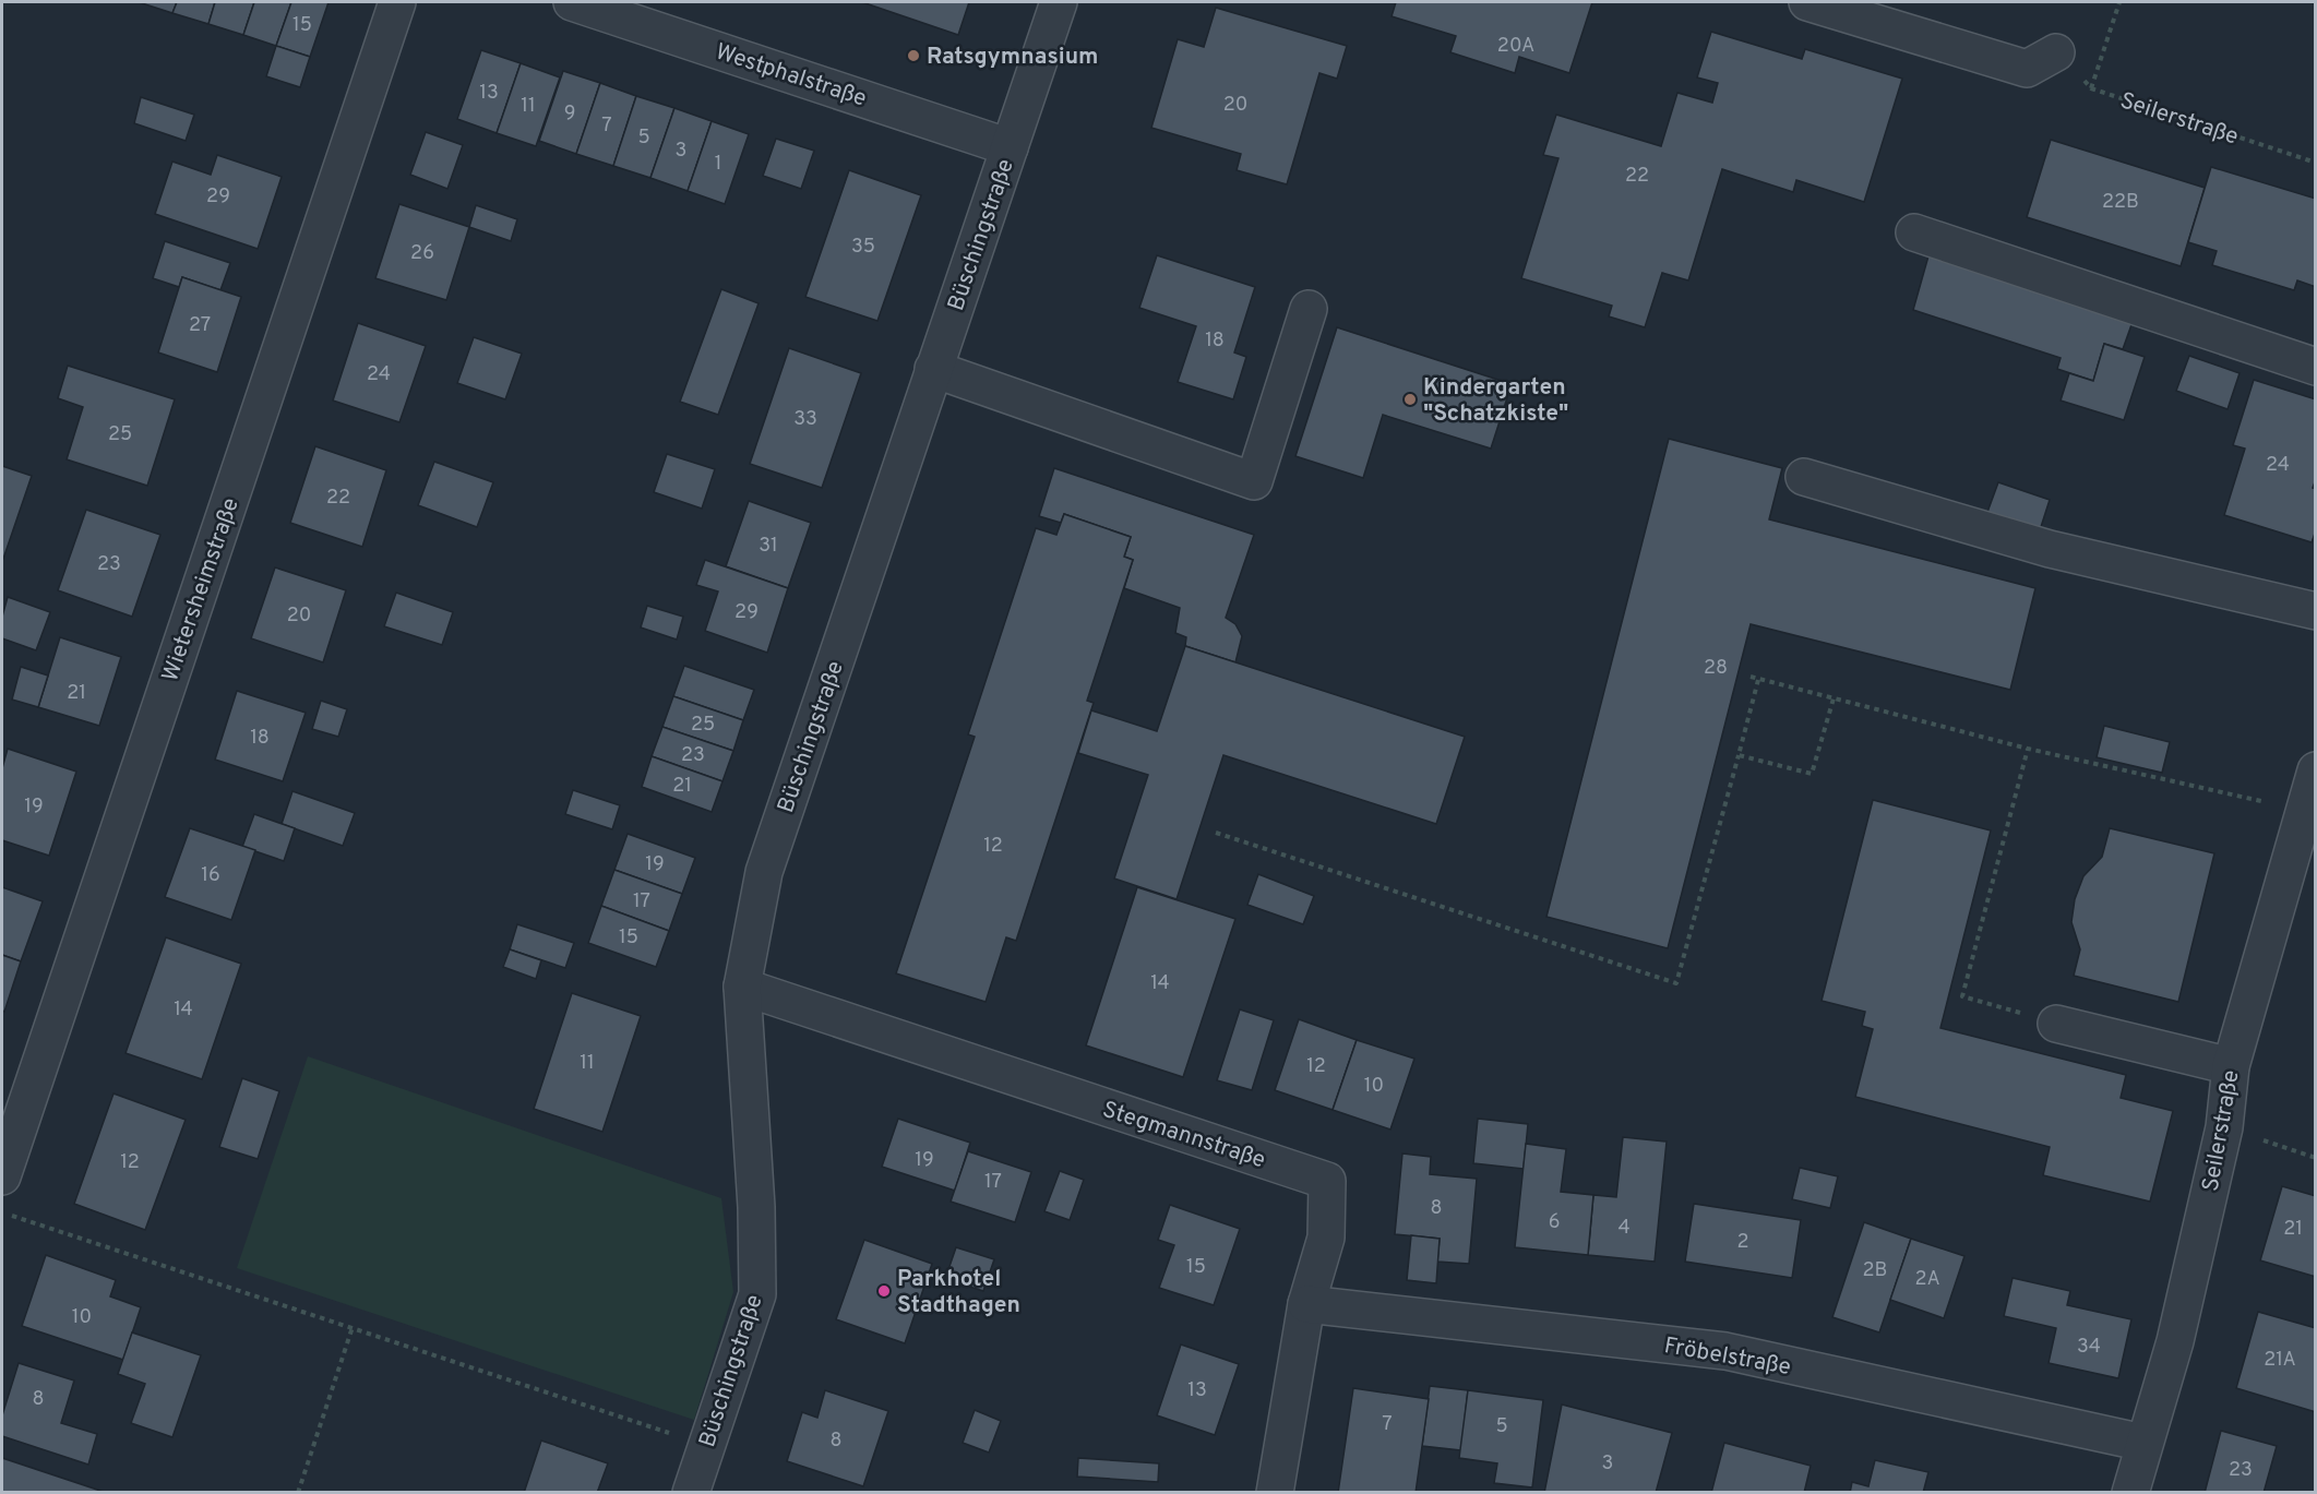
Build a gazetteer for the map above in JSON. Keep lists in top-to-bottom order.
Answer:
{
  "streets": {
    "street": [
      "Westphalstraße",
      "Seilerstraße",
      "Büschingstraße",
      "Wietersheimstraße",
      "Stegmannstraße",
      "Fröbelstraße"
    ]
  },
  "crossings": [
    ["Westphalstraße", "Büschingstraße"],
    ["Seilerstraße", "Fröbelstraße"],
    ["Büschingstraße", "Stegmannstraße"],
    ["Stegmannstraße", "Fröbelstraße"]
  ],
  "places": ["Ratsgymnasium", "Kindergarten \"Schatzkiste\"", "Parkhotel Stadthagen"],
  "house_numbers": [
    "15",
    "20A",
    "13",
    "20",
    "11",
    "9",
    "7",
    "5",
    "3",
    "1",
    "22",
    "29",
    "22B",
    "35",
    "26",
    "27",
    "18",
    "24",
    "33",
    "25",
    "24",
    "22",
    "31",
    "23",
    "29",
    "20",
    "28",
    "21",
    "25",
    "18",
    "23",
    "21",
    "19",
    "12",
    "19",
    "16",
    "17",
    "15",
    "14",
    "14",
    "11",
    "12",
    "10",
    "19",
    "12",
    "17",
    "8",
    "6",
    "4",
    "21",
    "2",
    "15",
    "2B",
    "2A",
    "10",
    "34",
    "21A",
    "13",
    "8",
    "7",
    "5",
    "8",
    "3",
    "23"
  ]
}
